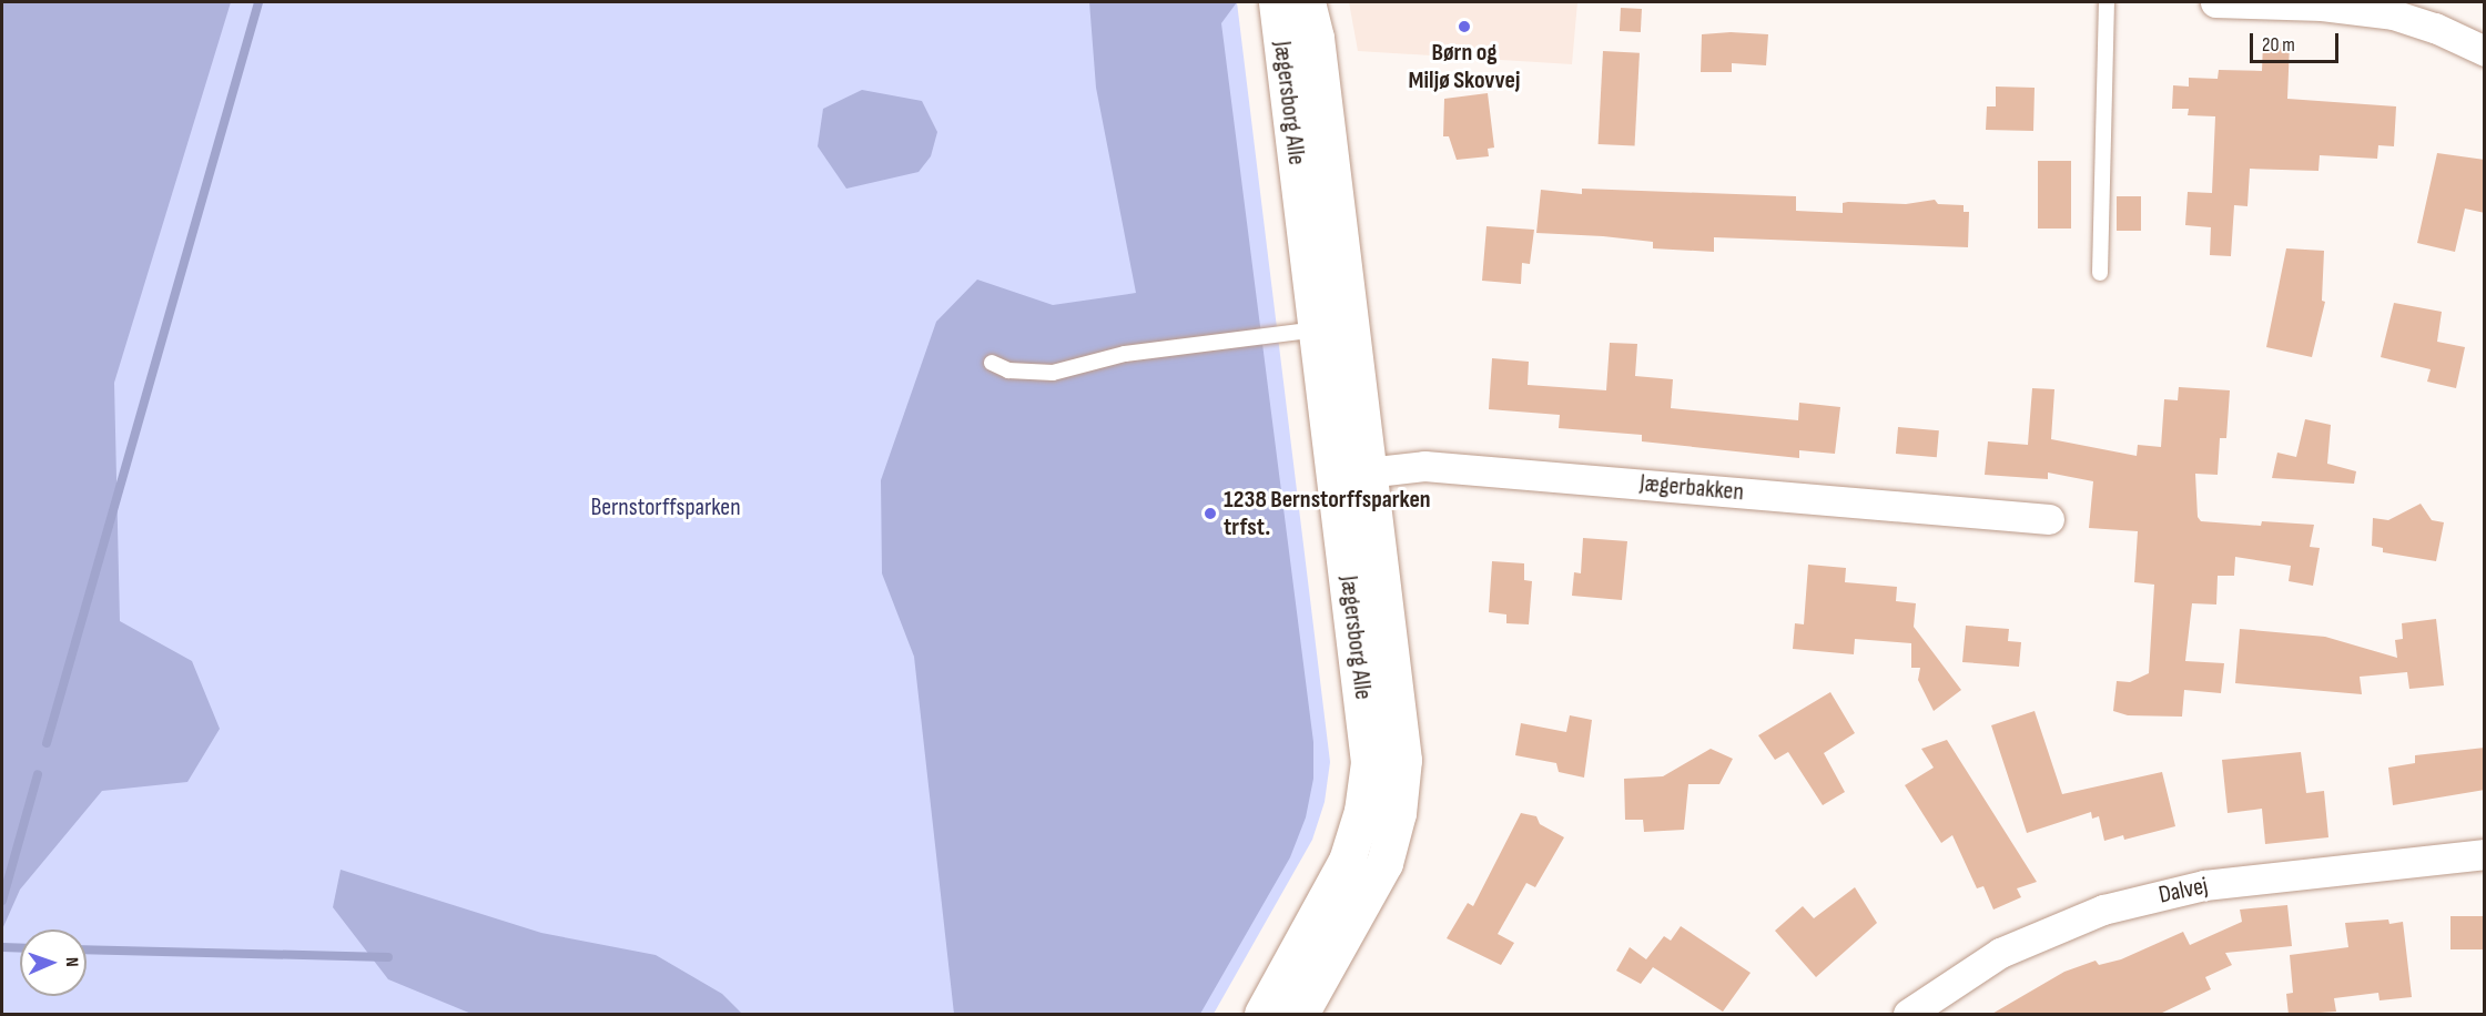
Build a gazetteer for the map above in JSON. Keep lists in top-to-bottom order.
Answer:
{
  "streets": {
    "street": ["Jægersborg Alle", "Jægerbakken", "Dalvej"]
  },
  "crossings": [
    ["Jægersborg Alle", "Jægerbakken"]
  ],
  "parks": ["Bernstorffsparken"],
  "places": ["Børn og Miljø Skovvej", "1238 Bernstorffsparken trfst."],
  "scale_bar": "20 m",
  "north": "right"
}
